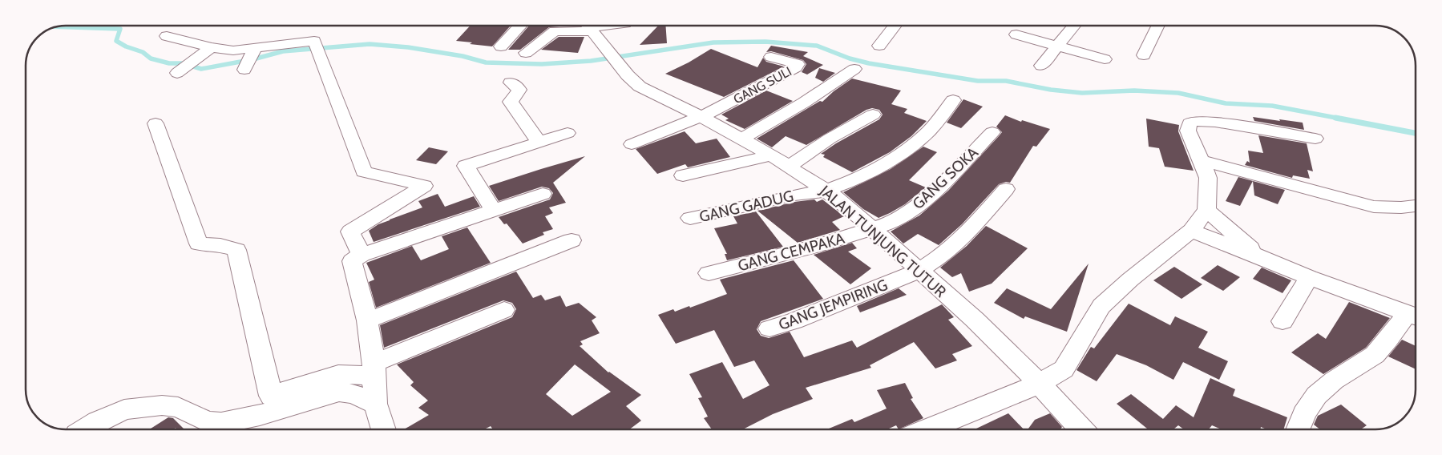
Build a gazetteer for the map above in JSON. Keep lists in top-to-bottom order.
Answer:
{
  "streets": {
    "street": [
      "GANG SULI",
      "GANG SOKA",
      "GANG GADUG",
      "JALAN TUNJUNG TUTUR",
      "GANG CEMPAKA",
      "GANG JEMPIRING"
    ]
  },
  "crossings": [
    ["GANG SULI", "JALAN TUNJUNG TUTUR"],
    ["GANG SOKA", "JALAN TUNJUNG TUTUR"],
    ["GANG SOKA", "GANG CEMPAKA"],
    ["GANG GADUG", "JALAN TUNJUNG TUTUR"],
    ["JALAN TUNJUNG TUTUR", "GANG CEMPAKA"],
    ["JALAN TUNJUNG TUTUR", "GANG JEMPIRING"]
  ]
}
